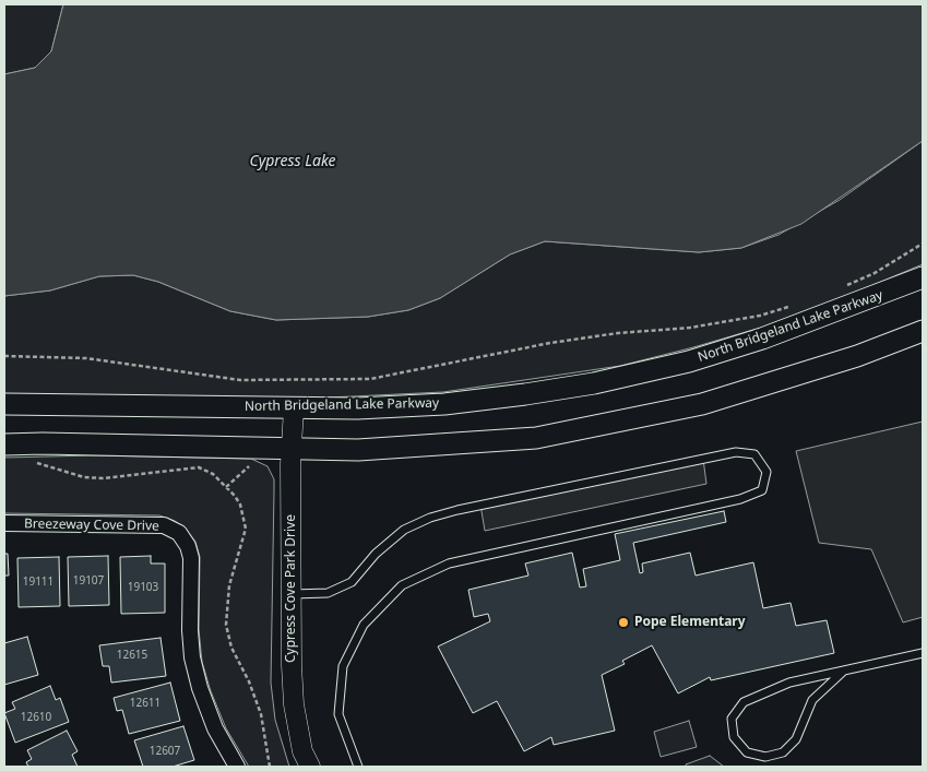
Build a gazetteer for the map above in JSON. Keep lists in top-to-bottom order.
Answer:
{
  "streets": {
    "main road": ["North Bridgeland Lake Parkway"],
    "street": ["Breezeway Cove Drive", "Cypress Cove Park Drive"]
  },
  "crossings": [
    ["North Bridgeland Lake Parkway", "Cypress Cove Park Drive"]
  ],
  "water": ["Cypress Lake"],
  "places": ["Pope Elementary"],
  "house_numbers": [
    "19107",
    "19111",
    "19103",
    "12615",
    "12611",
    "12610",
    "12607"
  ]
}
